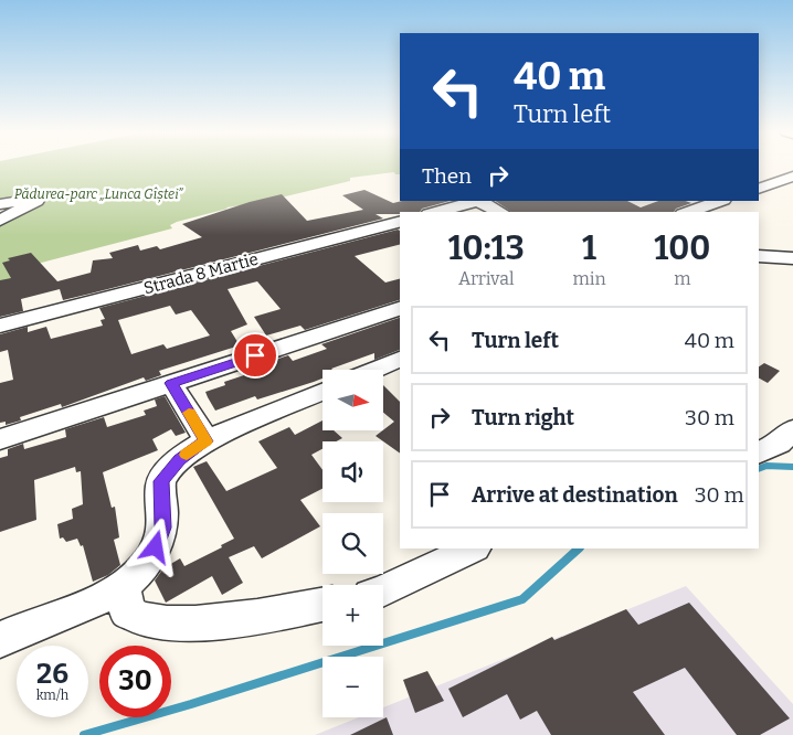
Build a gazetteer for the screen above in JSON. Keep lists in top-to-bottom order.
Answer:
{
  "streets": {
    "street": ["Strada 8 Martie"]
  },
  "parks": ["Pădurea-parc „Lunca Gîștei”"],
  "north": "right",
  "page": {
    "turn": ["40 m", "Turn left"],
    "then": "Then",
    "eta": [
      "10:13",
      "Arrival",
      "1",
      "min",
      "100",
      "m"
    ],
    "list": [
      {
        "name": "Turn left",
        "value": "40 m"
      },
      {
        "name": "Turn right",
        "value": "30 m"
      },
      {
        "name": "Arrive at destination",
        "value": "30 m"
      }
    ],
    "map_buttons": ["+", "−"],
    "speed": "26 km/h",
    "limit": "30"
  }
}
